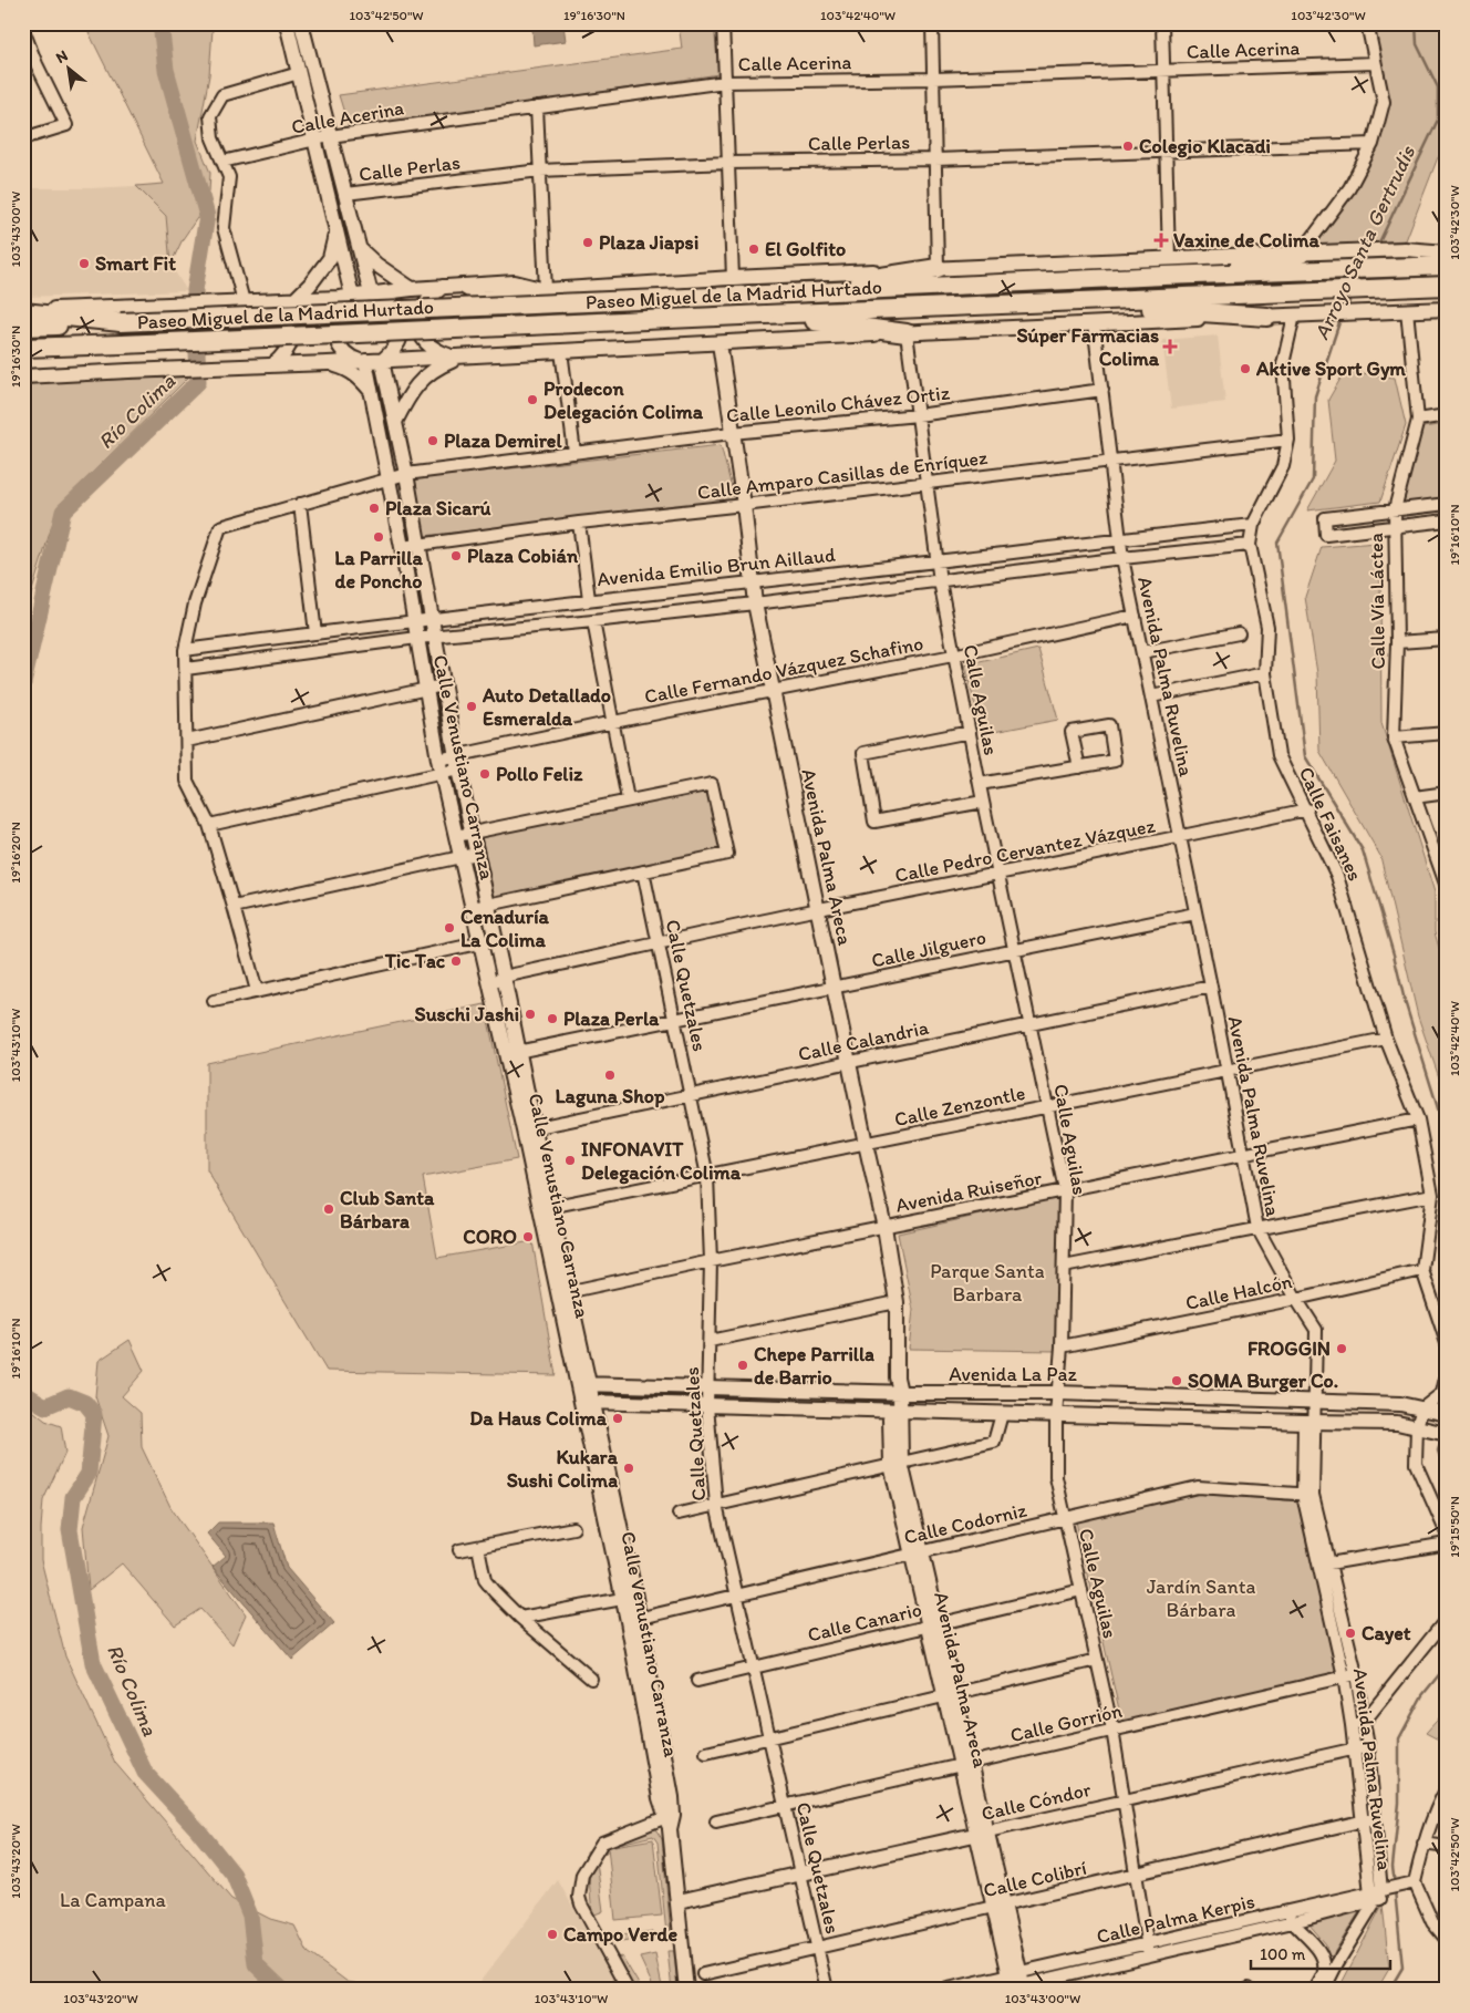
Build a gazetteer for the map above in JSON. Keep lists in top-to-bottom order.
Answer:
{
  "streets": {
    "highway": ["Paseo Miguel de la Madrid Hurtado"],
    "street": [
      "Calle Acerina",
      "Calle Perlas",
      "Calle Leonilo Chávez Ortiz",
      "Calle Amparo Casillas de Enríquez",
      "Avenida Emilio Brun Aillaud",
      "Calle Vía Láctea",
      "Calle Fernando Vázquez Schafino",
      "Avenida Palma Ruvelina",
      "Calle Aguilas",
      "Calle Venustiano Carranza",
      "Calle Faisanes",
      "Calle Pedro Cervantez Vázquez",
      "Avenida Palma Areca",
      "Calle Jilguero",
      "Calle Quetzales",
      "Calle Calandria",
      "Calle Zenzontle",
      "Avenida Ruiseñor",
      "Calle Halcón",
      "Avenida La Paz",
      "Calle Codorniz",
      "Calle Canario",
      "Calle Gorrión",
      "Calle Cóndor",
      "Calle Colibrí",
      "Calle Palma Kerpis"
    ]
  },
  "crossings": [
    ["Calle Leonilo Chávez Ortiz", "Avenida Emilio Brun Aillaud"],
    ["Calle Leonilo Chávez Ortiz", "Avenida Palma Ruvelina"],
    ["Calle Leonilo Chávez Ortiz", "Calle Aguilas"],
    ["Calle Leonilo Chávez Ortiz", "Calle Venustiano Carranza"],
    ["Calle Leonilo Chávez Ortiz", "Avenida Palma Areca"],
    ["Calle Amparo Casillas de Enríquez", "Avenida Palma Ruvelina"],
    ["Calle Amparo Casillas de Enríquez", "Calle Aguilas"],
    ["Calle Amparo Casillas de Enríquez", "Calle Venustiano Carranza"],
    ["Calle Amparo Casillas de Enríquez", "Calle Faisanes"],
    ["Calle Amparo Casillas de Enríquez", "Avenida Palma Areca"],
    ["Avenida Emilio Brun Aillaud", "Avenida Palma Ruvelina"],
    ["Avenida Emilio Brun Aillaud", "Calle Aguilas"],
    ["Avenida Emilio Brun Aillaud", "Calle Venustiano Carranza"],
    ["Avenida Emilio Brun Aillaud", "Calle Faisanes"],
    ["Avenida Emilio Brun Aillaud", "Avenida Palma Areca"],
    ["Calle Fernando Vázquez Schafino", "Avenida Palma Ruvelina"],
    ["Calle Fernando Vázquez Schafino", "Calle Aguilas"],
    ["Calle Fernando Vázquez Schafino", "Calle Venustiano Carranza"],
    ["Calle Fernando Vázquez Schafino", "Avenida Palma Areca"],
    ["Avenida Palma Ruvelina", "Calle Pedro Cervantez Vázquez"],
    ["Avenida Palma Ruvelina", "Calle Jilguero"],
    ["Avenida Palma Ruvelina", "Calle Calandria"],
    ["Avenida Palma Ruvelina", "Calle Zenzontle"],
    ["Avenida Palma Ruvelina", "Avenida Ruiseñor"],
    ["Avenida Palma Ruvelina", "Calle Halcón"],
    ["Avenida Palma Ruvelina", "Avenida La Paz"],
    ["Avenida Palma Ruvelina", "Calle Codorniz"],
    ["Avenida Palma Ruvelina", "Calle Gorrión"],
    ["Avenida Palma Ruvelina", "Calle Cóndor"],
    ["Avenida Palma Ruvelina", "Calle Colibrí"],
    ["Avenida Palma Ruvelina", "Calle Palma Kerpis"],
    ["Calle Aguilas", "Calle Pedro Cervantez Vázquez"],
    ["Calle Aguilas", "Calle Jilguero"],
    ["Calle Aguilas", "Calle Calandria"],
    ["Calle Aguilas", "Calle Zenzontle"],
    ["Calle Aguilas", "Avenida Ruiseñor"],
    ["Calle Aguilas", "Calle Halcón"],
    ["Calle Aguilas", "Avenida La Paz"],
    ["Calle Aguilas", "Calle Codorniz"],
    ["Calle Aguilas", "Calle Canario"],
    ["Calle Aguilas", "Calle Gorrión"],
    ["Calle Aguilas", "Calle Cóndor"],
    ["Calle Aguilas", "Calle Colibrí"],
    ["Calle Aguilas", "Calle Palma Kerpis"],
    ["Calle Venustiano Carranza", "Calle Pedro Cervantez Vázquez"],
    ["Calle Venustiano Carranza", "Calle Jilguero"],
    ["Calle Venustiano Carranza", "Calle Calandria"],
    ["Calle Venustiano Carranza", "Calle Zenzontle"],
    ["Calle Venustiano Carranza", "Avenida Ruiseñor"],
    ["Calle Venustiano Carranza", "Avenida La Paz"],
    ["Calle Venustiano Carranza", "Calle Codorniz"],
    ["Calle Venustiano Carranza", "Calle Cóndor"],
    ["Calle Faisanes", "Calle Pedro Cervantez Vázquez"],
    ["Calle Faisanes", "Calle Zenzontle"],
    ["Calle Faisanes", "Avenida Ruiseñor"],
    ["Calle Faisanes", "Calle Halcón"],
    ["Calle Pedro Cervantez Vázquez", "Avenida Palma Areca"],
    ["Calle Pedro Cervantez Vázquez", "Calle Quetzales"],
    ["Avenida Palma Areca", "Calle Jilguero"],
    ["Avenida Palma Areca", "Calle Calandria"],
    ["Avenida Palma Areca", "Calle Zenzontle"],
    ["Avenida Palma Areca", "Avenida Ruiseñor"],
    ["Avenida Palma Areca", "Avenida La Paz"],
    ["Avenida Palma Areca", "Calle Codorniz"],
    ["Avenida Palma Areca", "Calle Canario"],
    ["Avenida Palma Areca", "Calle Gorrión"],
    ["Avenida Palma Areca", "Calle Cóndor"],
    ["Avenida Palma Areca", "Calle Colibrí"],
    ["Avenida Palma Areca", "Calle Palma Kerpis"],
    ["Calle Jilguero", "Calle Quetzales"],
    ["Calle Quetzales", "Calle Calandria"],
    ["Calle Quetzales", "Calle Zenzontle"],
    ["Calle Quetzales", "Avenida Ruiseñor"],
    ["Calle Quetzales", "Avenida La Paz"],
    ["Calle Quetzales", "Calle Codorniz"],
    ["Calle Quetzales", "Calle Canario"],
    ["Calle Quetzales", "Calle Gorrión"],
    ["Calle Quetzales", "Calle Cóndor"],
    ["Calle Quetzales", "Calle Colibrí"]
  ],
  "water": ["Arroyo Santa Gertrudis", "Río Colima"],
  "parks": ["Parque Santa Barbara", "Jardín Santa Bárbara", "La Campana"],
  "places": {
    "other": [
      "Colegio Klacadi",
      "Plaza Jiapsi",
      "El Golfito",
      "Smart Fit",
      "Aktive Sport Gym",
      "Prodecon Delegación Colima",
      "Plaza Demirel",
      "Plaza Sicarú",
      "La Parrilla de Poncho",
      "Plaza Cobián",
      "Auto Detallado Esmeralda",
      "Pollo Feliz",
      "Cenaduría La Colima",
      "Tic Tac",
      "Suschi Jashi",
      "Plaza Perla",
      "Laguna Shop",
      "INFONAVIT Delegación Colima",
      "Club Santa Bárbara",
      "CORO",
      "FROGGIN",
      "Chepe Parrilla de Barrio",
      "SOMA Burger Co.",
      "Da Haus Colima",
      "Kukara Sushi Colima",
      "Cayet",
      "Campo Verde"
    ],
    "health": ["Vaxine de Colima", "Súper Farmacias Colima"]
  },
  "scale_bar": "100 m",
  "north": "top left",
  "coordinates": [
    "103°42'50\"W",
    "19°16'30\"N",
    "103°42'40\"W",
    "103°42'30\"W",
    "103°43'00\"W",
    "19°16'10\"N",
    "19°16'20\"N",
    "103°43'10\"W",
    "19°15'50\"N",
    "103°43'20\"W"
  ]
}
